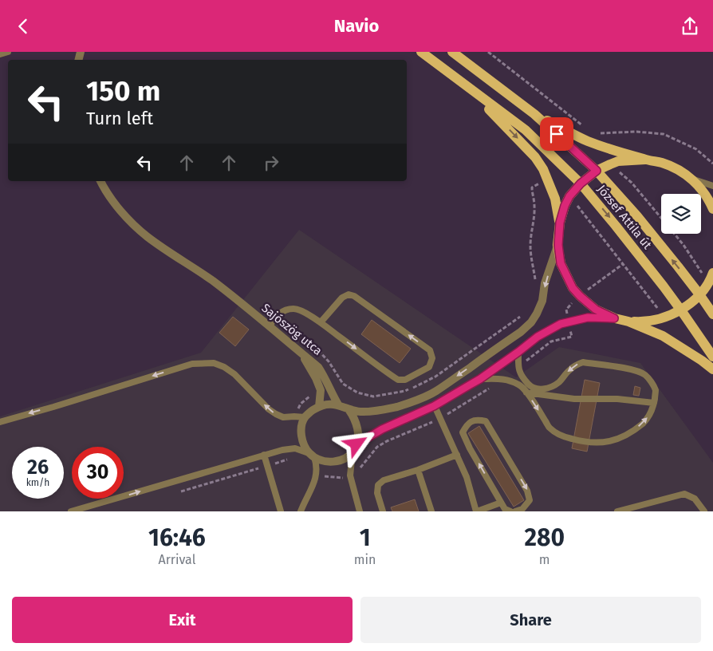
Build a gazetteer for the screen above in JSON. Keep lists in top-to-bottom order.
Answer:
{
  "streets": {
    "main road": ["József Attila út"],
    "street": ["Sajószög utca"]
  },
  "page": {
    "header": "Navio",
    "turn": ["150 m", "Turn left"],
    "speed": "26 km/h",
    "limit": "30",
    "eta": [
      "16:46",
      "Arrival",
      "1",
      "min",
      "280",
      "m"
    ],
    "buttons": ["Exit", "Share"]
  }
}
